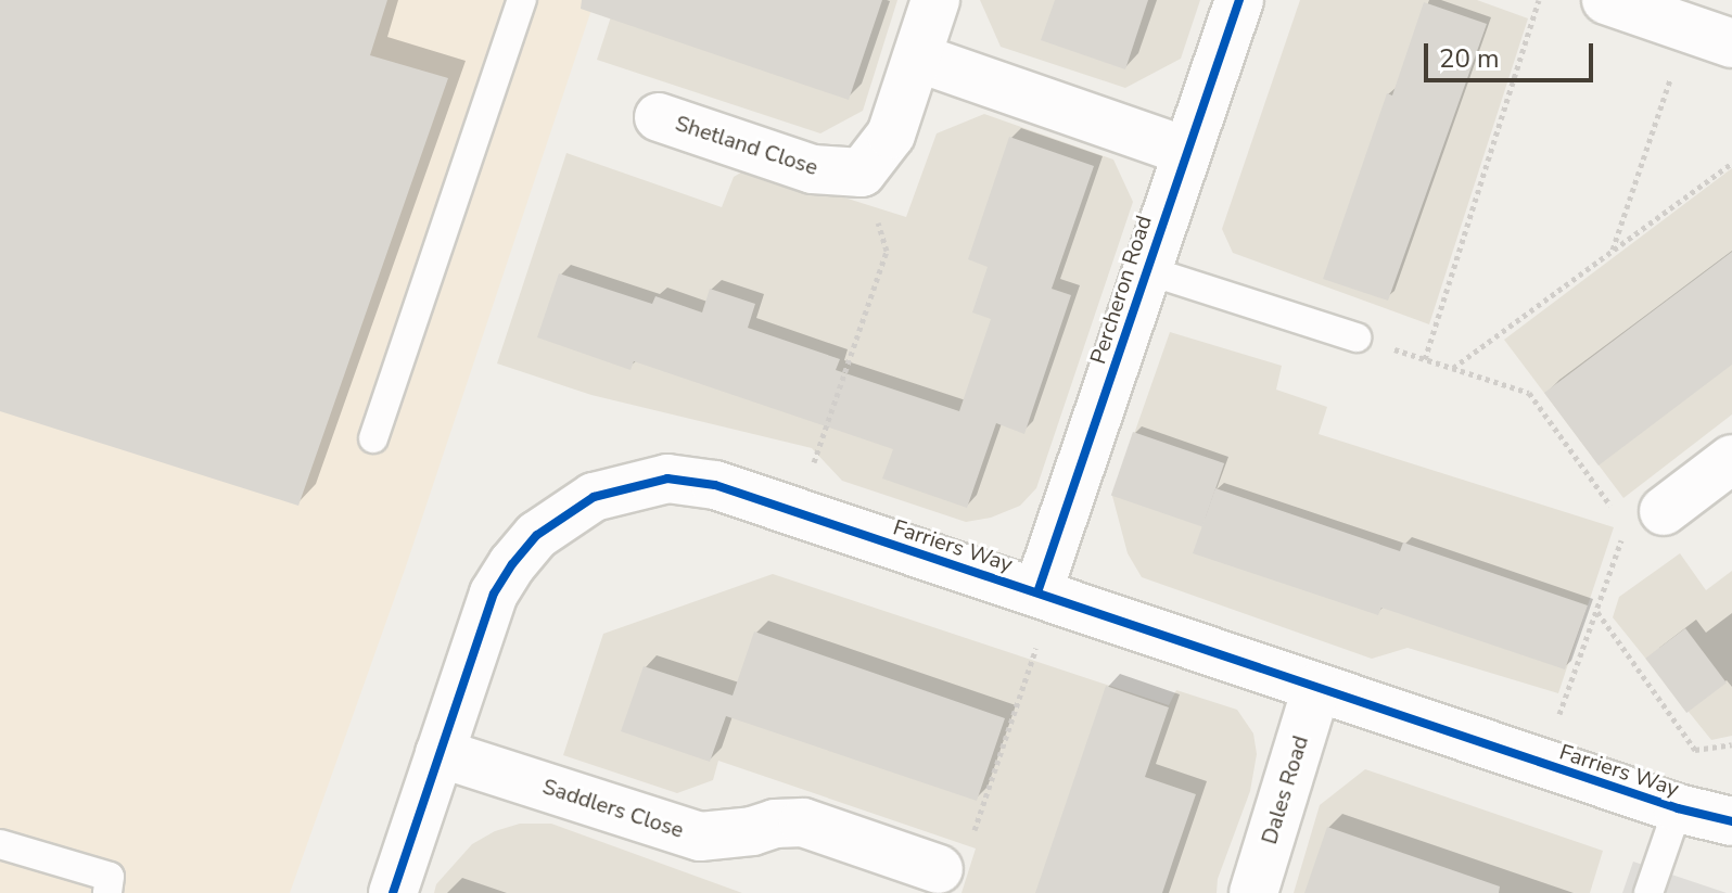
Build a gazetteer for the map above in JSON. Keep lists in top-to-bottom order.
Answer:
{
  "streets": {
    "street": [
      "Shetland Close",
      "Percheron Road",
      "Farriers Way",
      "Dales Road",
      "Saddlers Close"
    ]
  },
  "crossings": [
    ["Percheron Road", "Farriers Way"],
    ["Farriers Way", "Dales Road"],
    ["Farriers Way", "Saddlers Close"]
  ],
  "scale_bar": "20 m"
}
